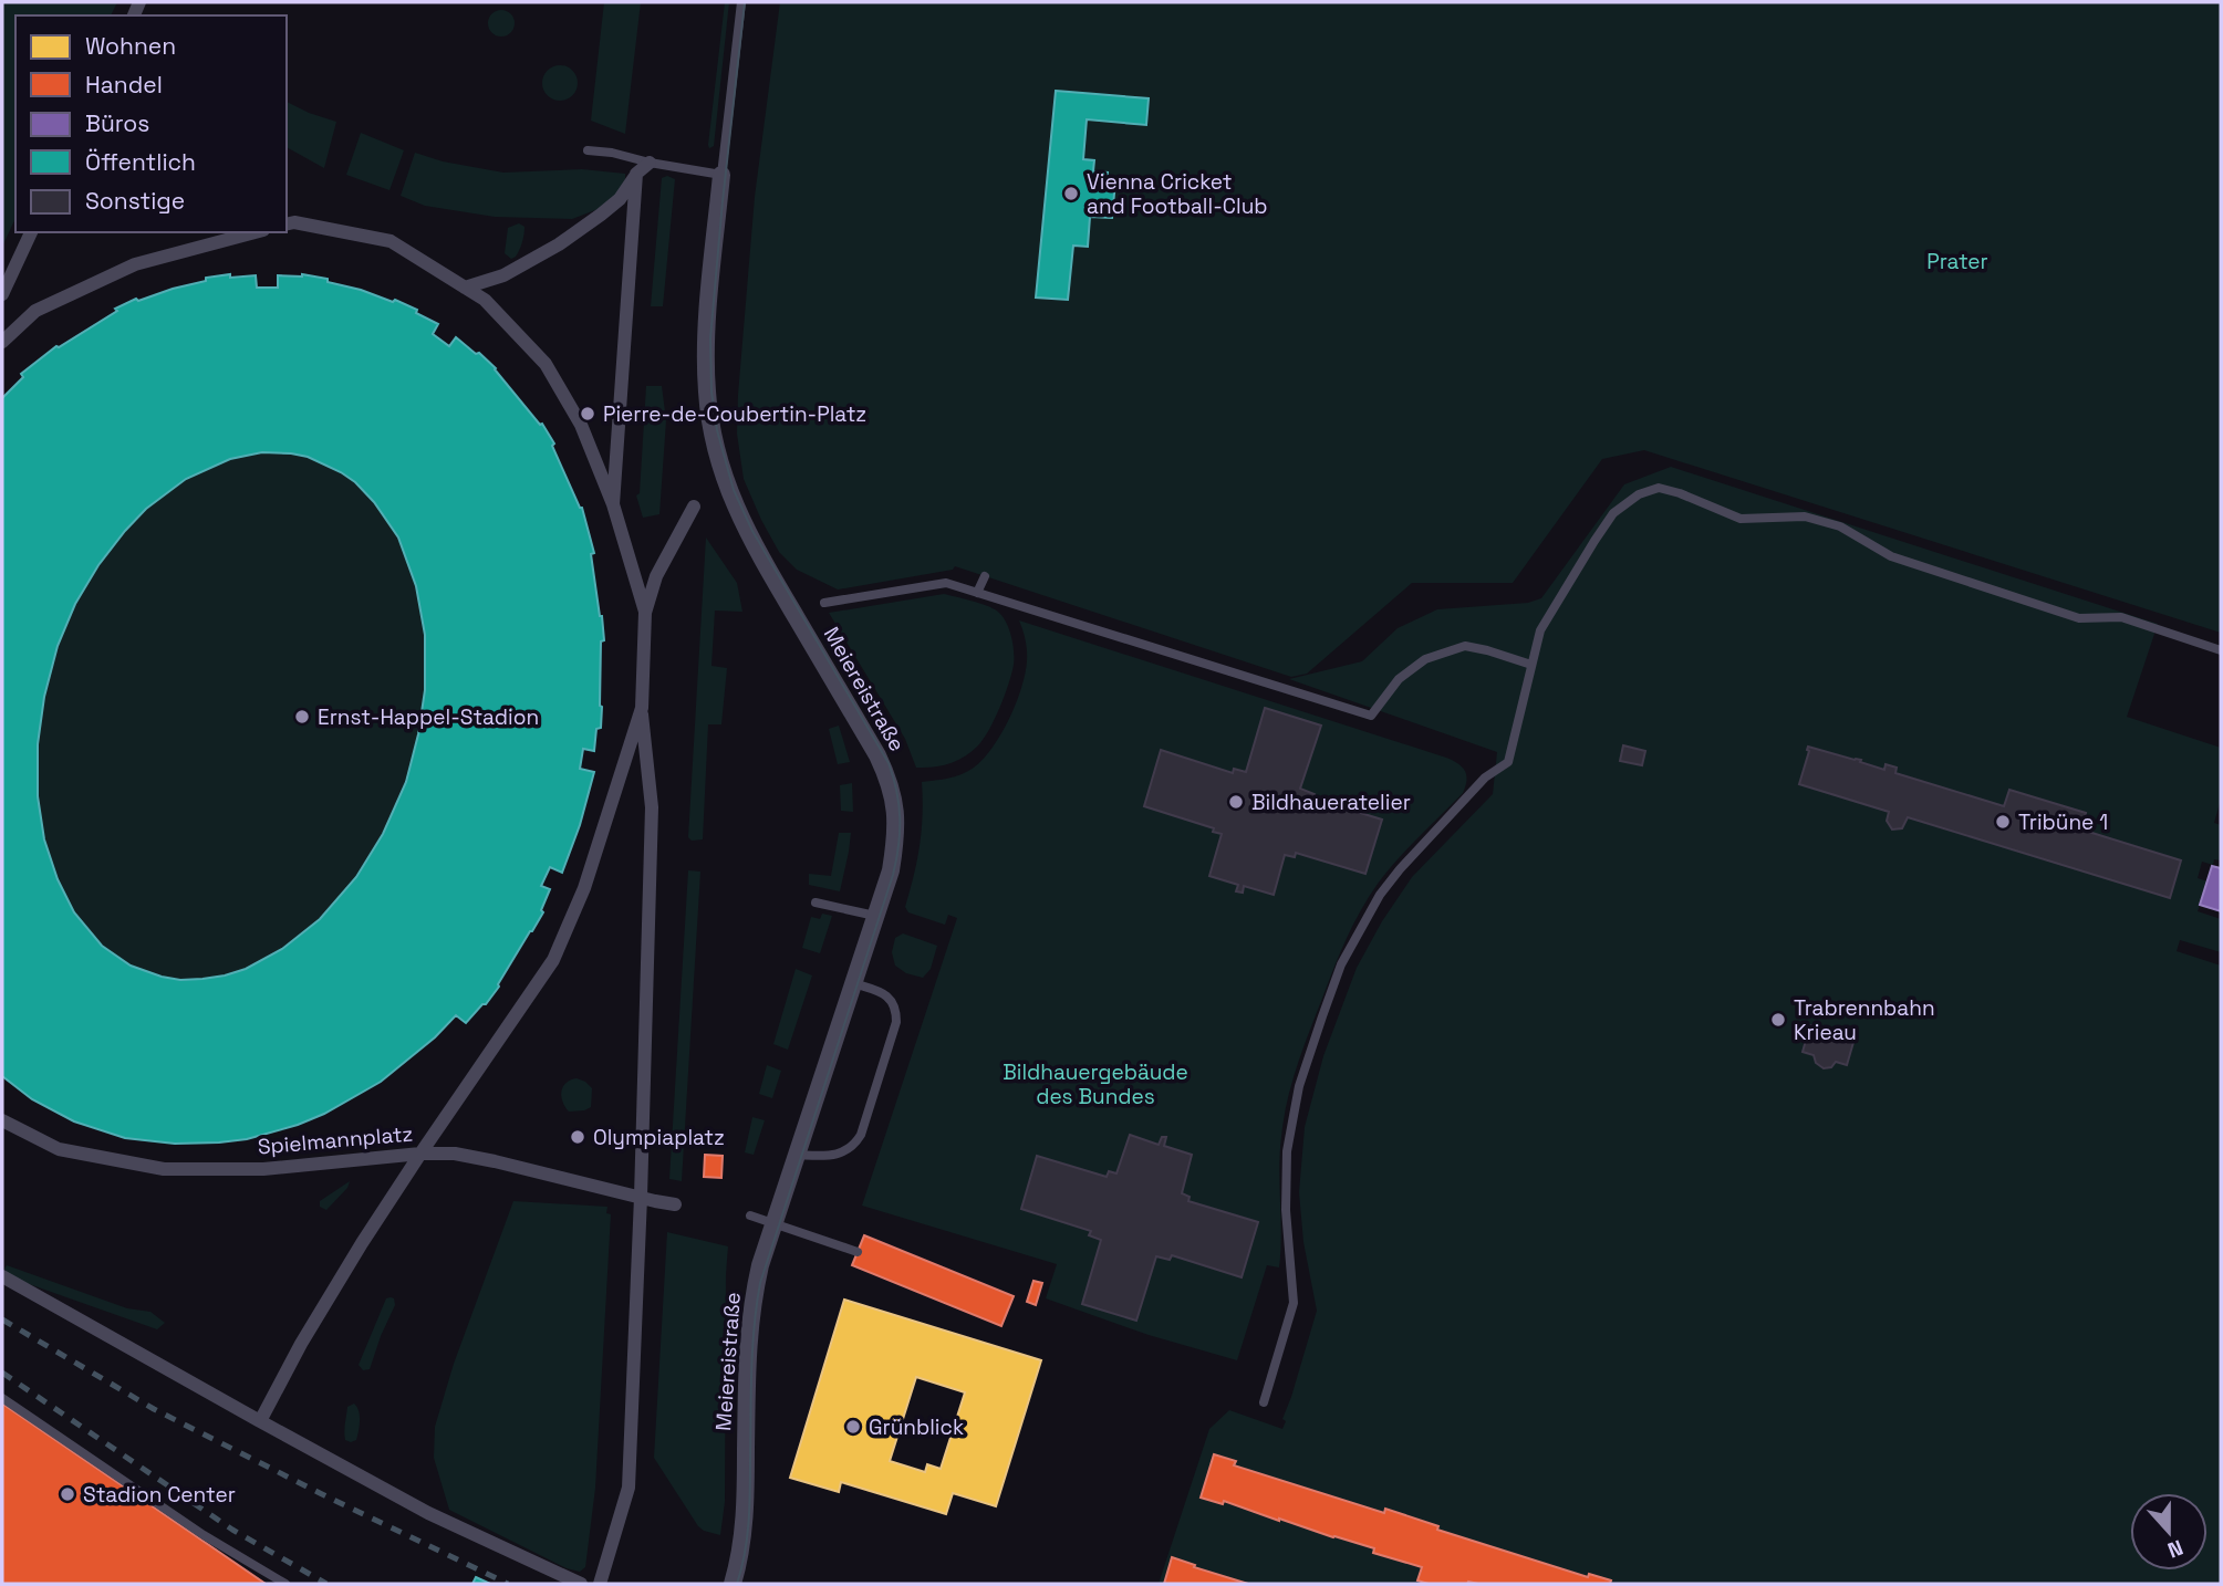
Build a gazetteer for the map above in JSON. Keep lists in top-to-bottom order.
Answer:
{
  "streets": {
    "street": ["Meiereistraße", "Spielmannplatz"]
  },
  "parks": ["Prater", "Bildhauergebäude des Bundes"],
  "places": [
    "Vienna Cricket and Football-Club",
    "Pierre-de-Coubertin-Platz",
    "Ernst-Happel-Stadion",
    "Bildhaueratelier",
    "Tribüne 1",
    "Trabrennbahn Krieau",
    "Olympiaplatz",
    "Grünblick",
    "Stadion Center"
  ],
  "legend": [
    "Wohnen",
    "Handel",
    "Büros",
    "Öffentlich",
    "Sonstige"
  ],
  "north": "bottom"
}
